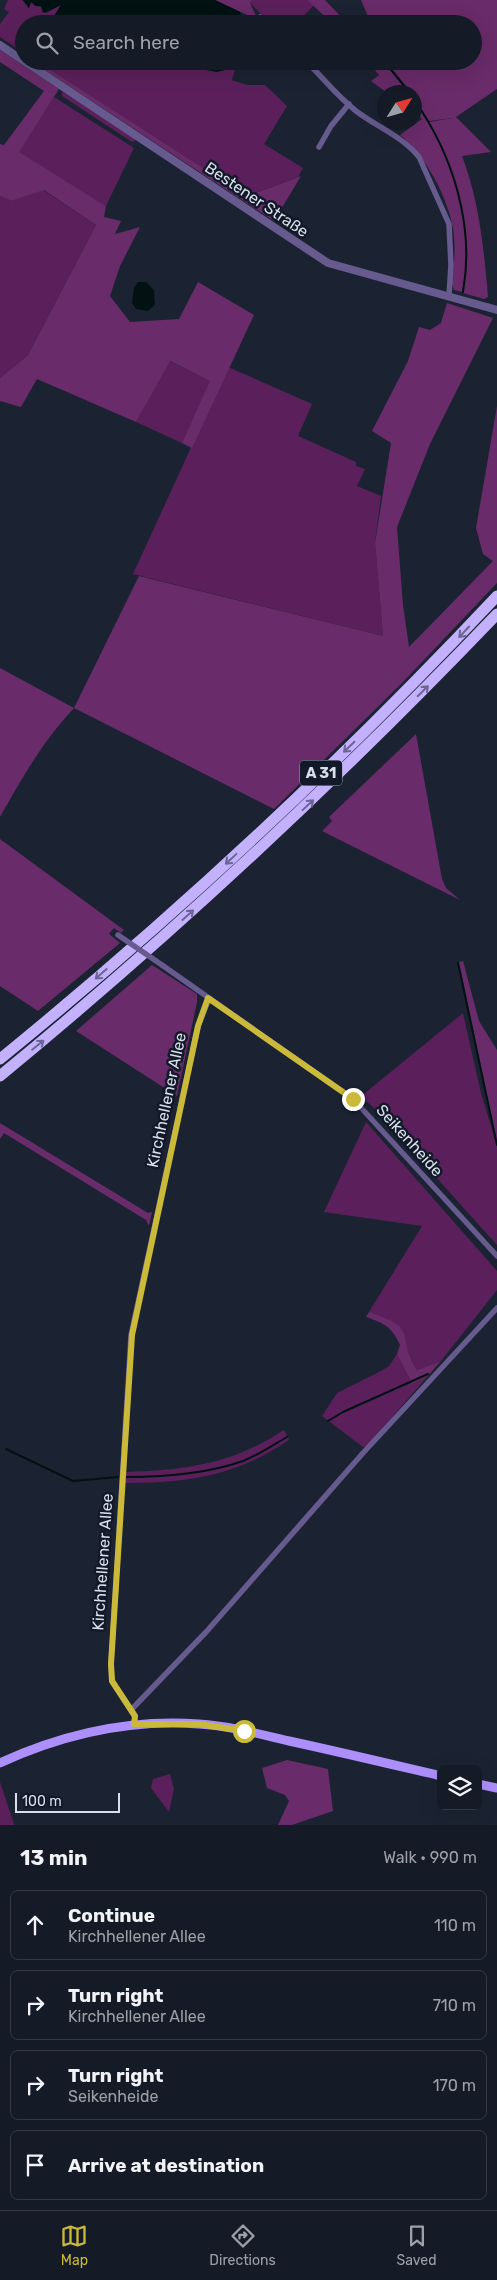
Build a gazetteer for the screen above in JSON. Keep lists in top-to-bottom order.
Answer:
{
  "streets": {
    "highway": ["A 31"],
    "street": ["Bestener Straße", "Kirchhellener Allee", "Seikenheide"]
  },
  "crossings": [
    ["Kirchhellener Allee", "Seikenheide"]
  ],
  "scale_bar": "100 m",
  "north": "top right",
  "page": {
    "search": "Search here",
    "scale": "100 m",
    "heading": ["13 min", "Walk · 990 m"],
    "list": [
      ["Continue", "Kirchhellener Allee", "110 m"],
      ["Turn right", "Kirchhellener Allee", "710 m"],
      ["Turn right", "Seikenheide", "170 m"],
      "Arrive at destination"
    ],
    "nav": ["Map", "Directions", "Saved"]
  }
}
